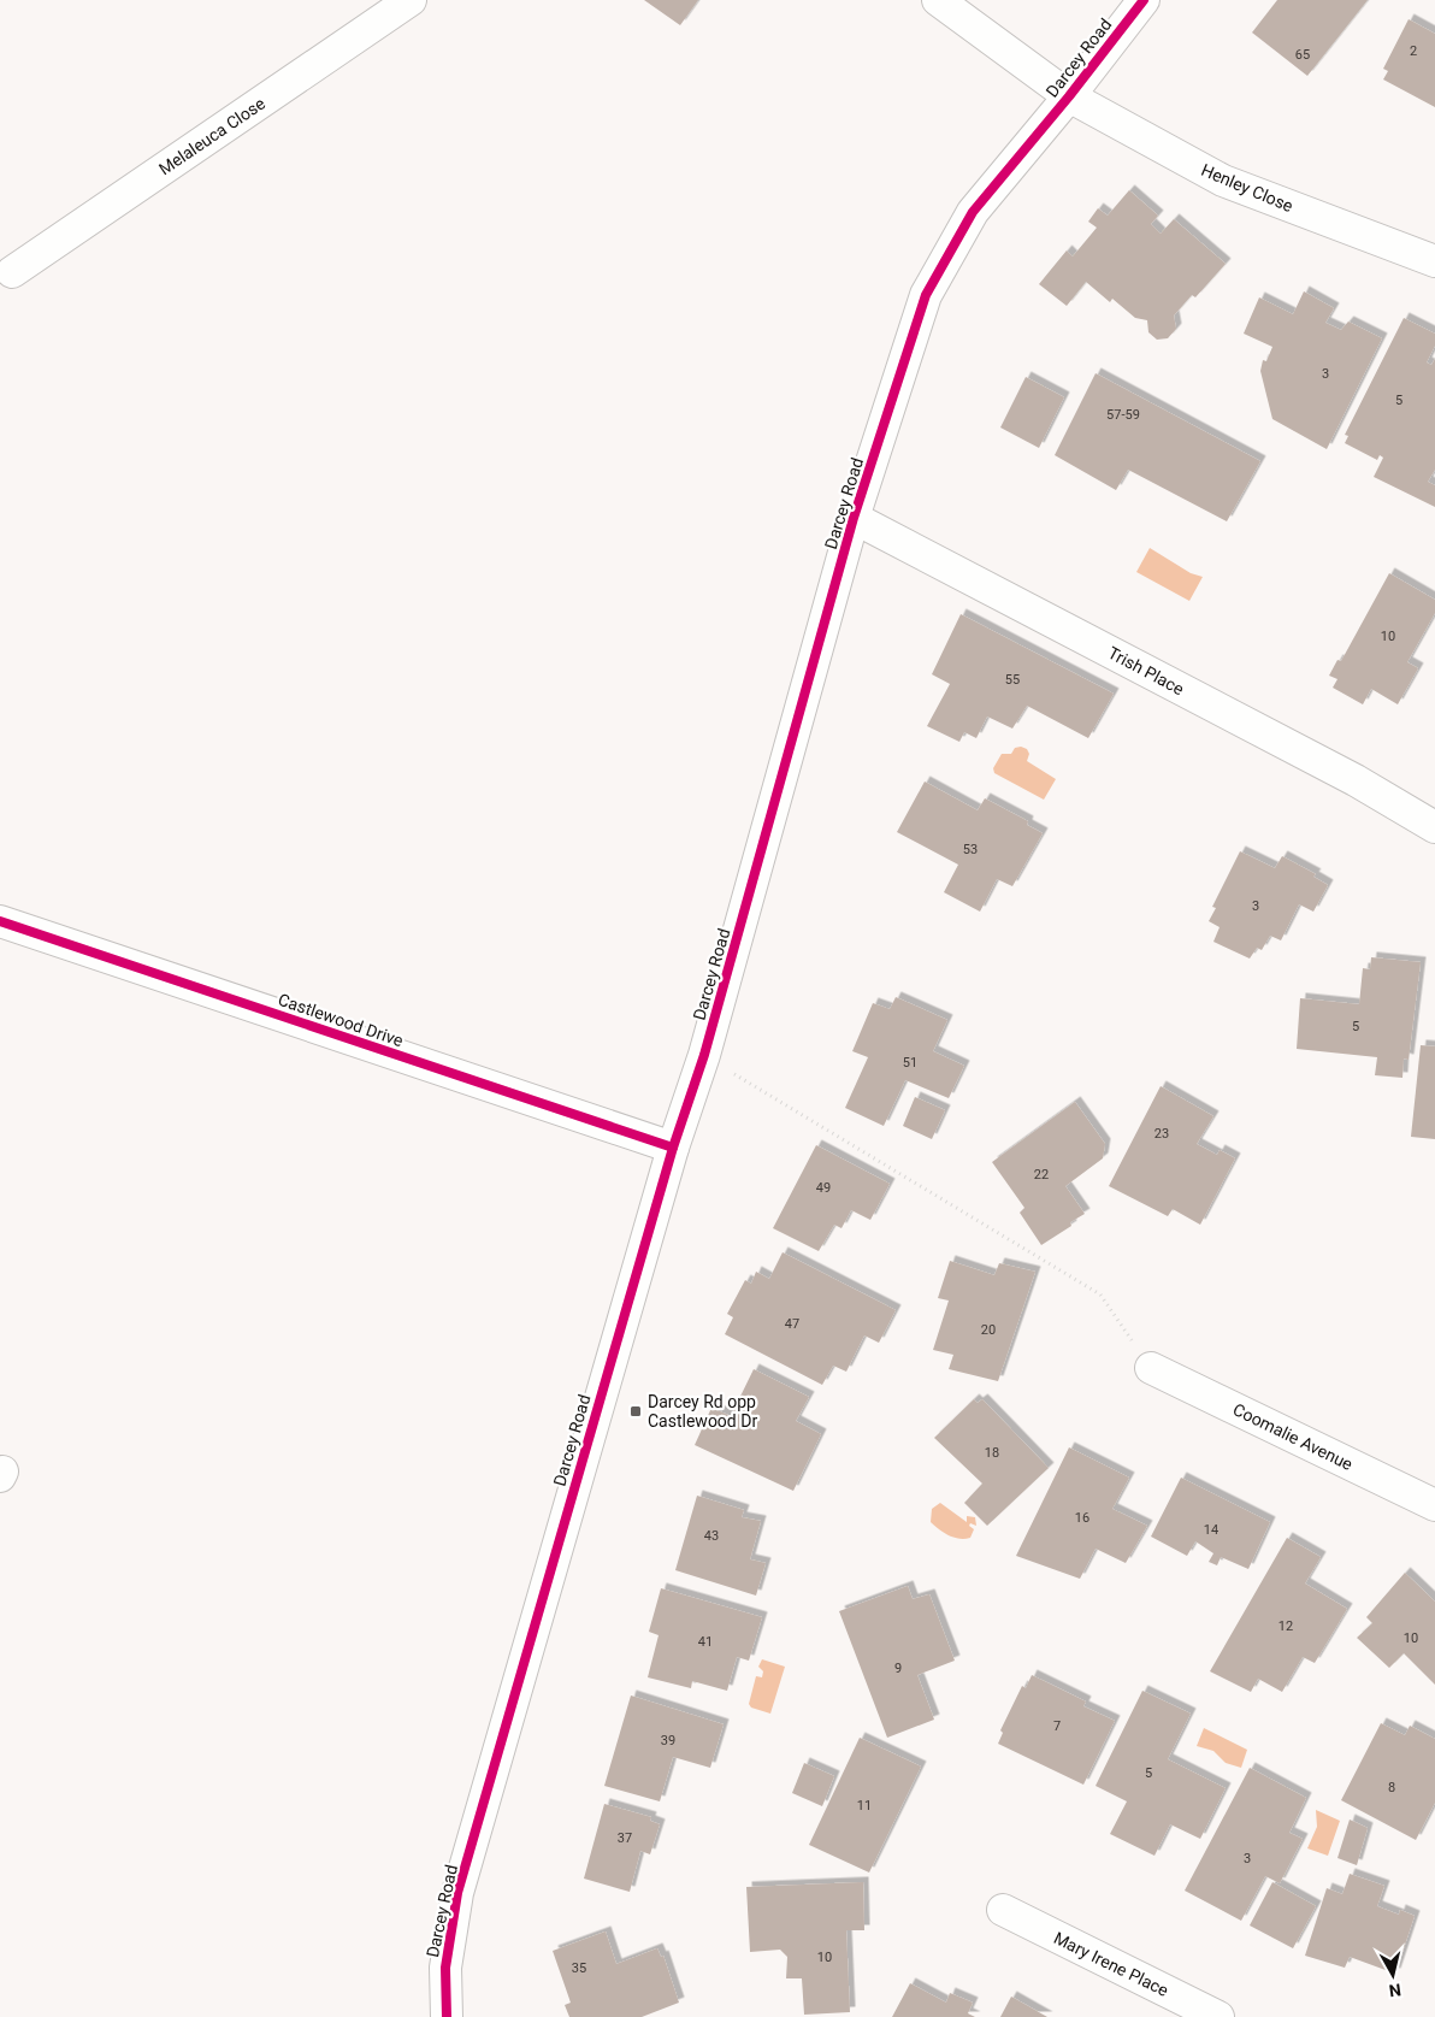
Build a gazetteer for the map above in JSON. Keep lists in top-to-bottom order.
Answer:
{
  "streets": {
    "street": [
      "Darcey Road",
      "Melaleuca Close",
      "Henley Close",
      "Trish Place",
      "Castlewood Drive",
      "Coomalie Avenue",
      "Mary Irene Place"
    ]
  },
  "crossings": [
    ["Darcey Road", "Henley Close"],
    ["Darcey Road", "Trish Place"],
    ["Darcey Road", "Castlewood Drive"]
  ],
  "places": {
    "transit": ["Darcey Rd opp Castlewood Dr"]
  },
  "house_numbers": [
    "2",
    "65",
    "3",
    "5",
    "57-59",
    "10",
    "55",
    "53",
    "3",
    "5",
    "51",
    "23",
    "22",
    "49",
    "47",
    "20",
    "18",
    "16",
    "14",
    "43",
    "12",
    "10",
    "41",
    "9",
    "7",
    "39",
    "5",
    "8",
    "11",
    "37",
    "3",
    "10",
    "35"
  ],
  "north": "bottom"
}
